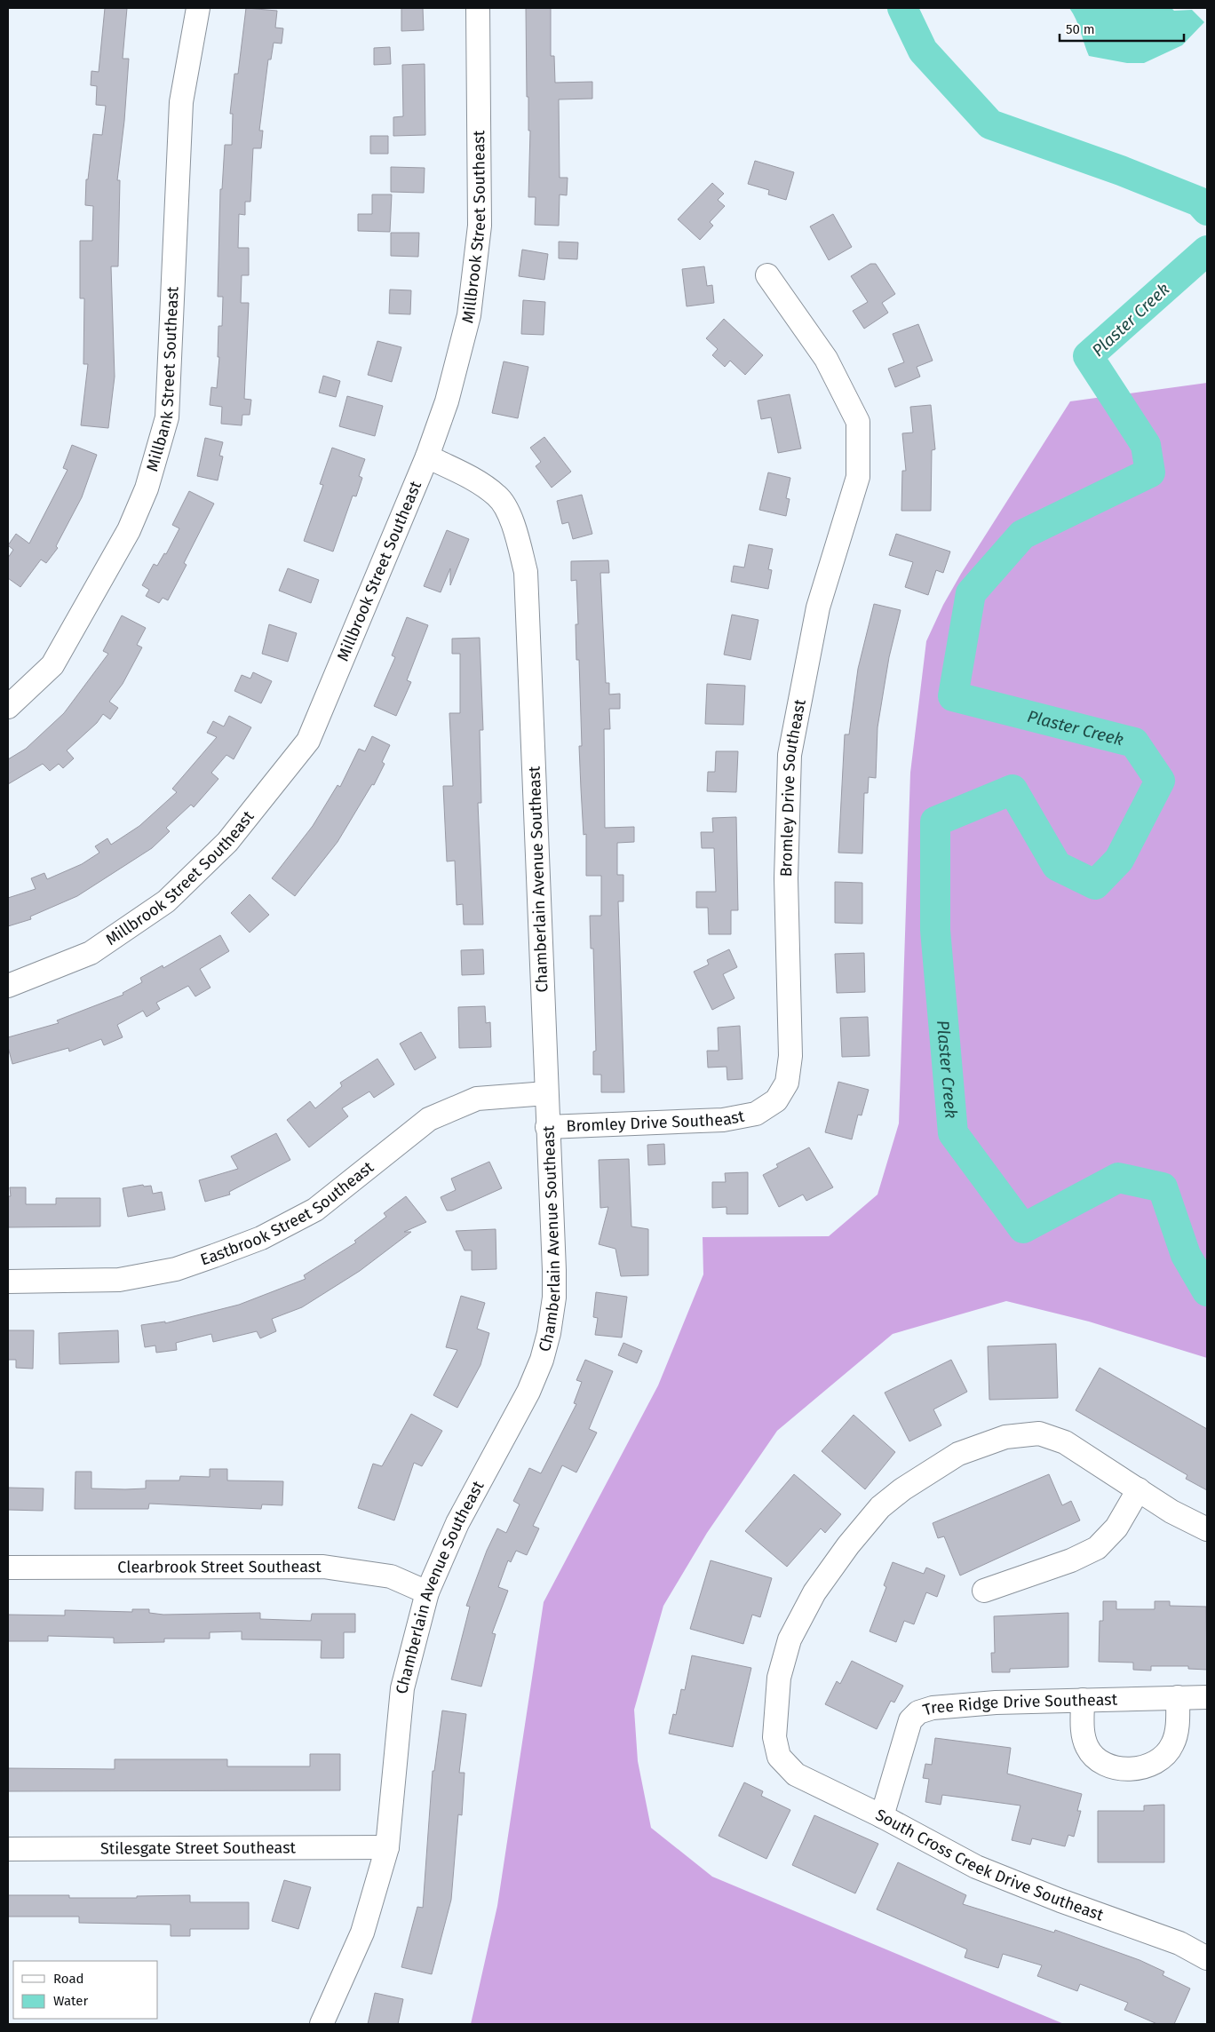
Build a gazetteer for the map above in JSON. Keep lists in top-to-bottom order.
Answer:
{
  "streets": {
    "street": [
      "Millbrook Street Southeast",
      "Millbank Street Southeast",
      "Bromley Drive Southeast",
      "Chamberlain Avenue Southeast",
      "Eastbrook Street Southeast",
      "Clearbrook Street Southeast",
      "Tree Ridge Drive Southeast",
      "Stilesgate Street Southeast",
      "South Cross Creek Drive Southeast"
    ]
  },
  "crossings": [
    ["Millbrook Street Southeast", "Chamberlain Avenue Southeast"],
    ["Bromley Drive Southeast", "Chamberlain Avenue Southeast"],
    ["Chamberlain Avenue Southeast", "Eastbrook Street Southeast"],
    ["Chamberlain Avenue Southeast", "Clearbrook Street Southeast"],
    ["Chamberlain Avenue Southeast", "Stilesgate Street Southeast"],
    ["Tree Ridge Drive Southeast", "South Cross Creek Drive Southeast"]
  ],
  "water": ["Plaster Creek"],
  "legend": ["Road", "Water"],
  "scale_bar": "50 m"
}
